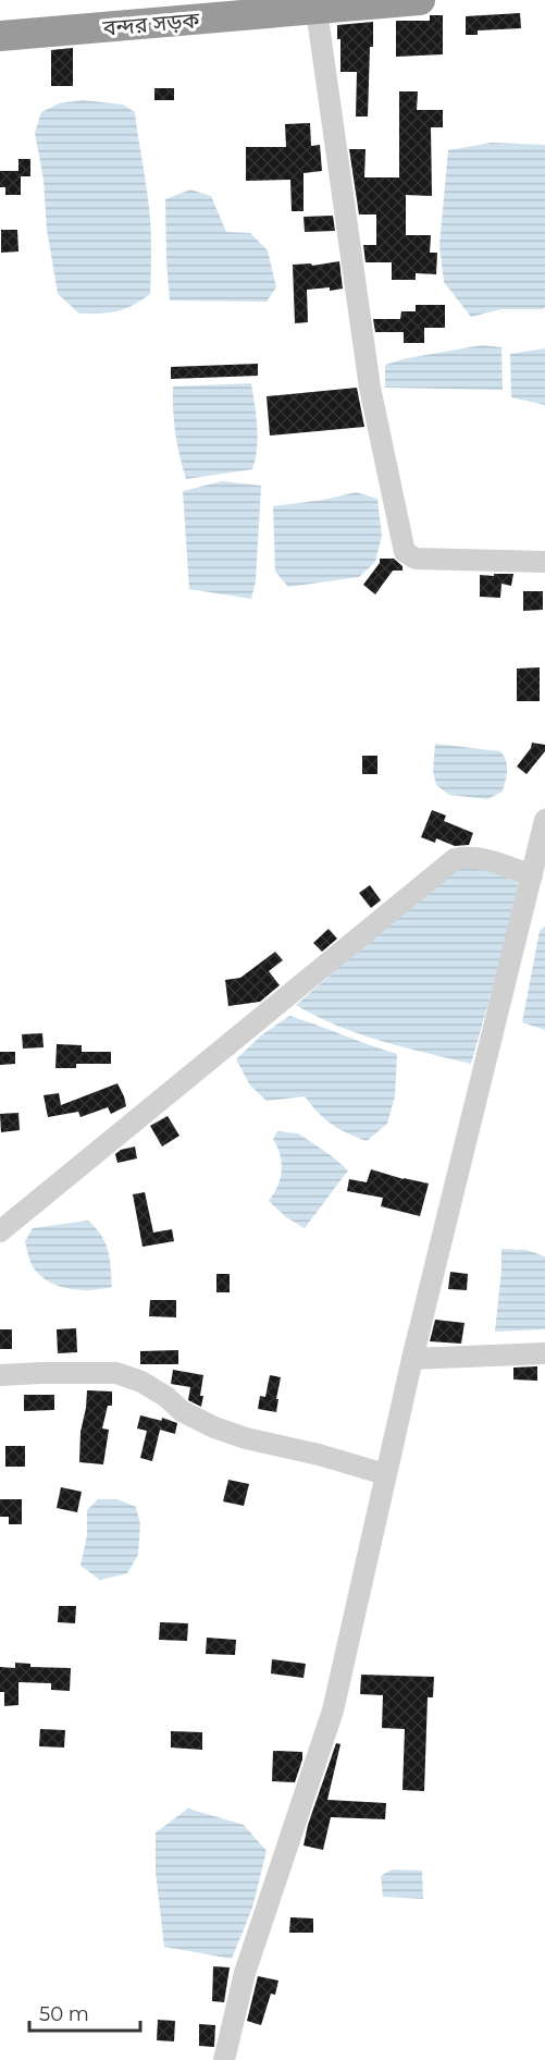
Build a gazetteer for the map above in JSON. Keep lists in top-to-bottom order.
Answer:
{
  "streets": {
    "highway": ["বন্দর সড়ক"]
  },
  "scale_bar": "50 m"
}
